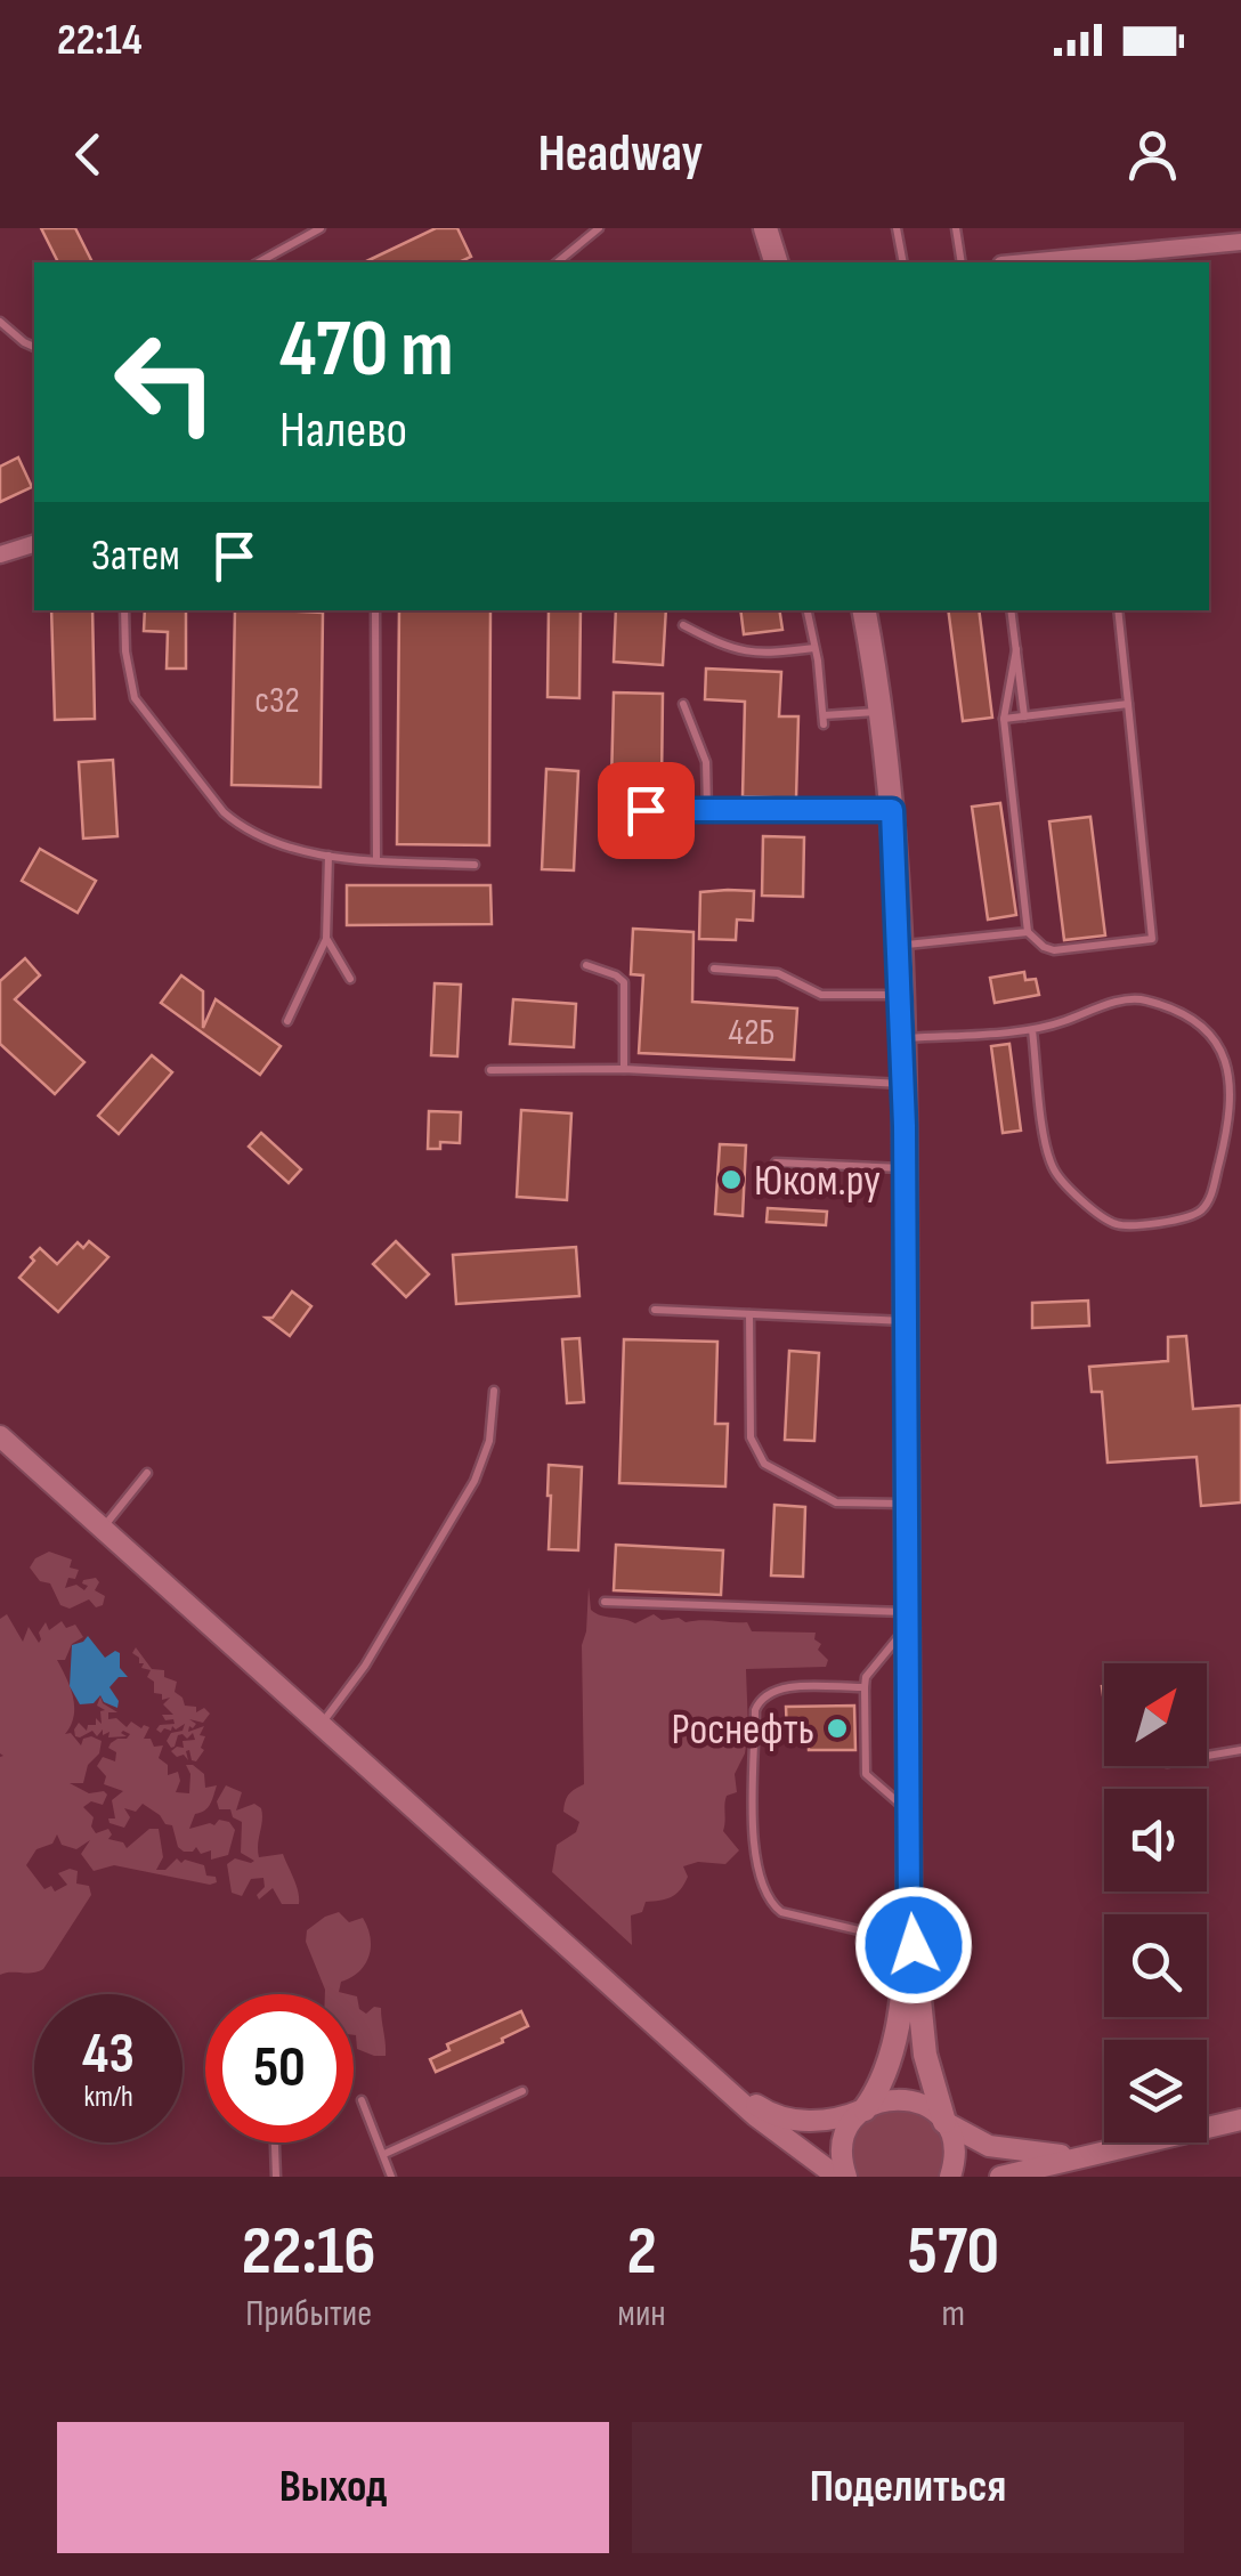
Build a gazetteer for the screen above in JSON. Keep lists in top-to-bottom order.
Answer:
{
  "places": ["Юком.ру", "Роснефть"],
  "house_numbers": ["с32", "42Б"],
  "north": "top right",
  "page": {
    "status": "22:14",
    "header": "Headway",
    "turn": ["470 m", "Налево"],
    "then": "Затем",
    "speed": "43 km/h",
    "limit": "50",
    "eta": [
      "22:16",
      "Прибытие",
      "2",
      "мин",
      "570",
      "m"
    ],
    "buttons": ["Выход", "Поделиться"]
  }
}
